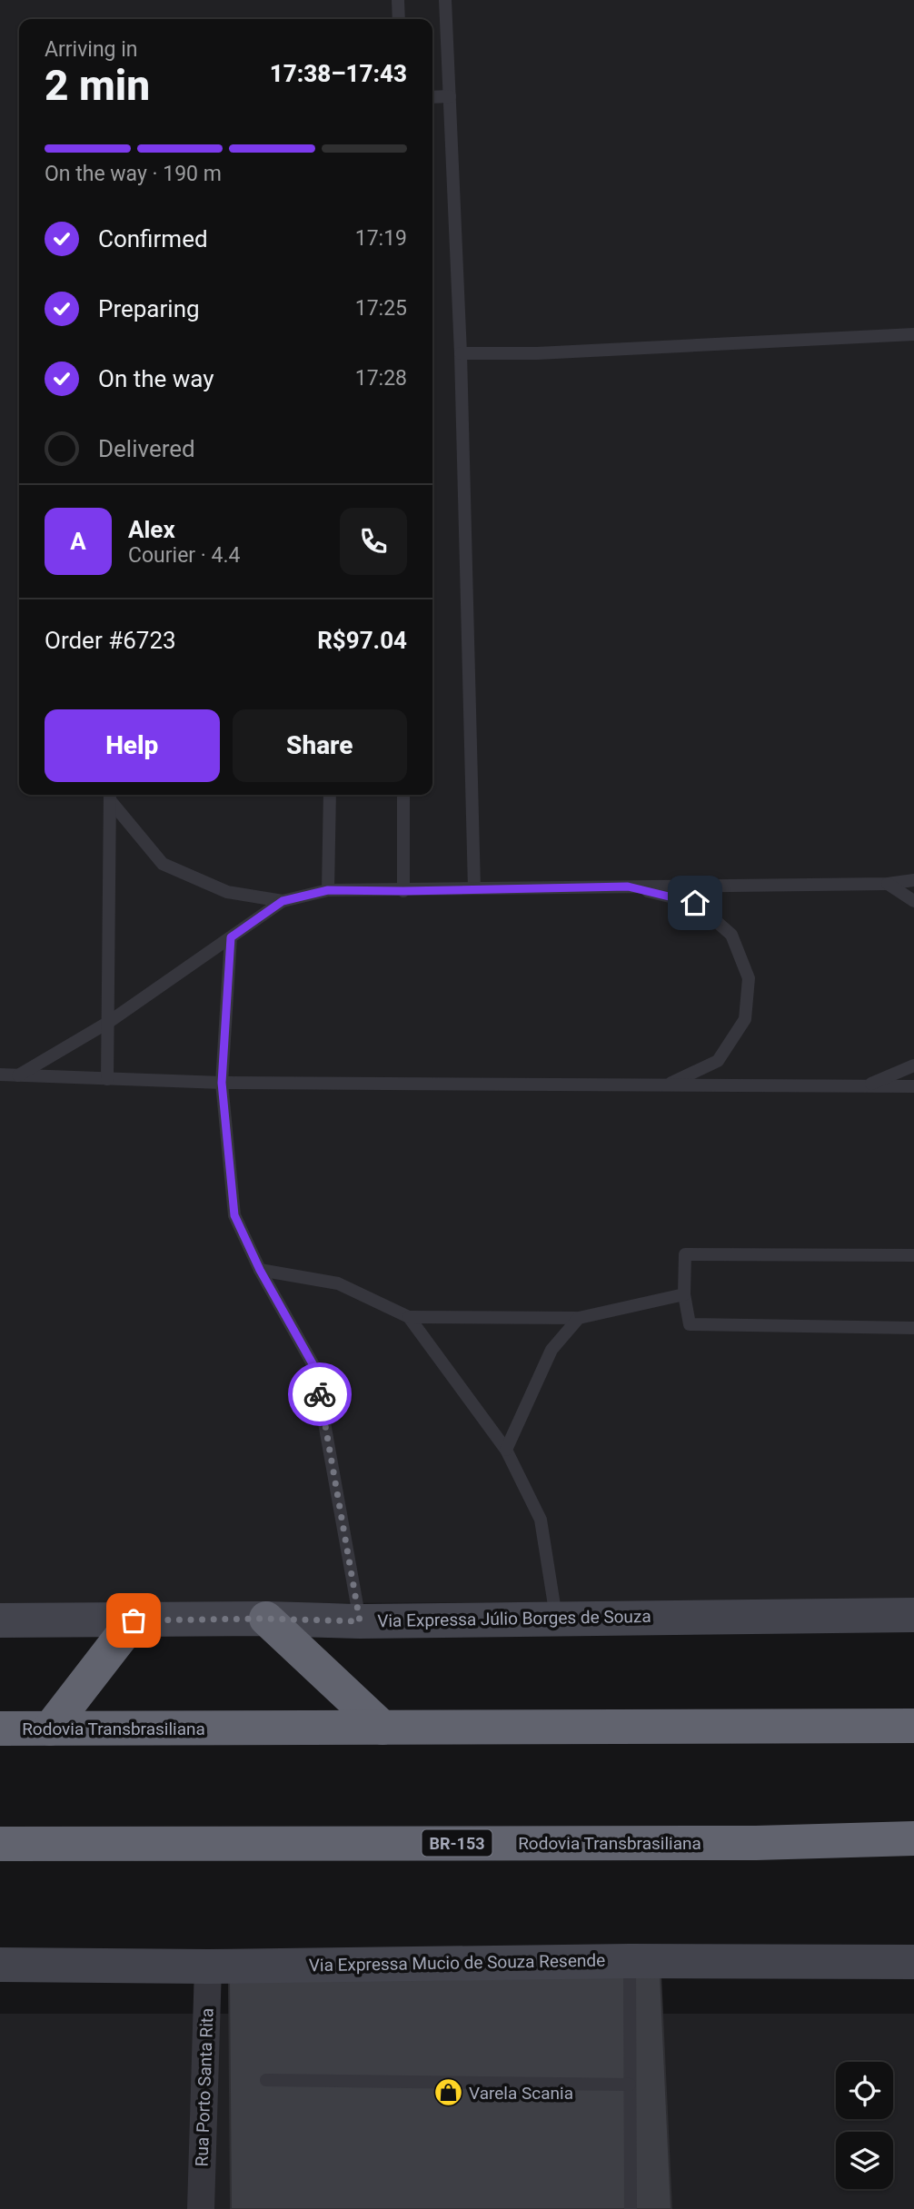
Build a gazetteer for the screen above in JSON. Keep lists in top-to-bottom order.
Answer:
{
  "streets": {
    "highway": ["Rodovia Transbrasiliana", "BR-153"],
    "main road": ["Via Expressa Júlio Borges de Souza", "Via Expressa Mucio de Souza Resende"],
    "street": ["Rua Porto Santa Rita"]
  },
  "crossings": [
    ["Via Expressa Mucio de Souza Resende", "Rua Porto Santa Rita"]
  ],
  "places": {
    "shop": ["Varela Scania"]
  },
  "page": {
    "heading": ["2 min", "Arriving in", "17:38–17:43"],
    "panel": [
      "Alex",
      "Courier · 4.4",
      "Order #6723",
      "R$97.04"
    ],
    "bar": "On the way · 190 m",
    "list": [
      ["Confirmed", "17:19"],
      ["Preparing", "17:25"],
      ["On the way", "17:28"],
      "Delivered"
    ],
    "round": "A",
    "buttons": ["Help", "Share"]
  }
}
